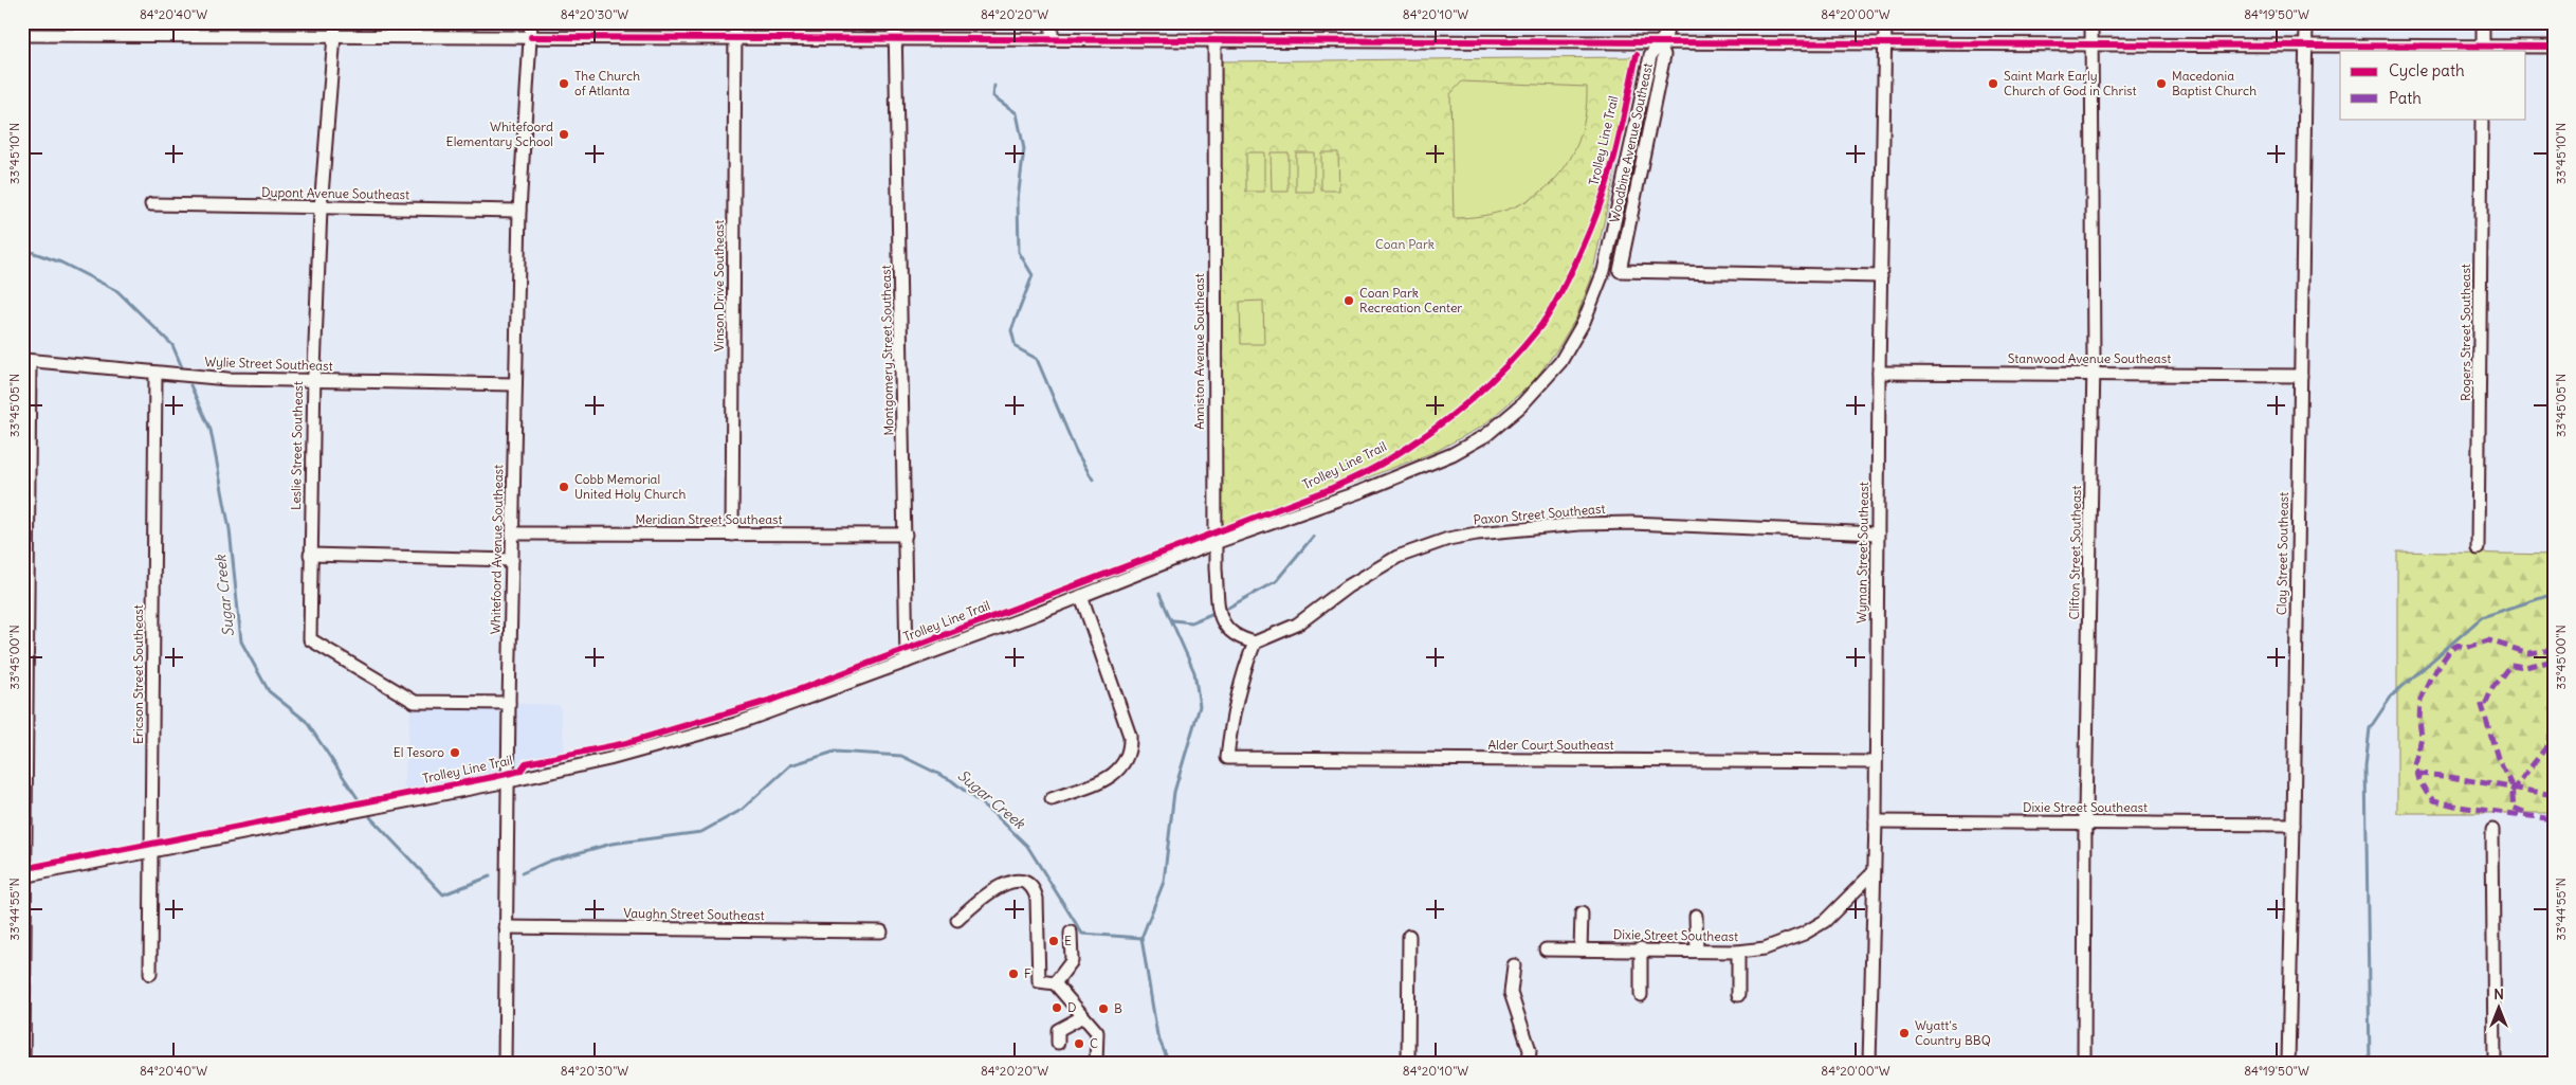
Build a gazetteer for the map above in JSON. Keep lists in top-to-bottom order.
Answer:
{
  "streets": {
    "street": [
      "Woodbine Avenue Southeast",
      "Dupont Avenue Southeast",
      "Vinson Drive Southeast",
      "Rogers Street Southeast",
      "Montgomery Street Southeast",
      "Anniston Avenue Southeast",
      "Stanwood Avenue Southeast",
      "Wylie Street Southeast",
      "Leslie Street Southeast",
      "Paxon Street Southeast",
      "Meridian Street Southeast",
      "Whitefoord Avenue Southeast",
      "Wyman Street Southeast",
      "Clifton Street Southeast",
      "Clay Street Southeast",
      "Ericson Street Southeast",
      "Alder Court Southeast",
      "Dixie Street Southeast",
      "Vaughn Street Southeast"
    ],
    "cycle path": ["Trolley Line Trail"]
  },
  "crossings": [
    ["Woodbine Avenue Southeast", "Montgomery Street Southeast"],
    ["Woodbine Avenue Southeast", "Anniston Avenue Southeast"],
    ["Woodbine Avenue Southeast", "Whitefoord Avenue Southeast"],
    ["Woodbine Avenue Southeast", "Wyman Street Southeast"],
    ["Woodbine Avenue Southeast", "Ericson Street Southeast"],
    ["Dupont Avenue Southeast", "Leslie Street Southeast"],
    ["Dupont Avenue Southeast", "Whitefoord Avenue Southeast"],
    ["Vinson Drive Southeast", "Meridian Street Southeast"],
    ["Montgomery Street Southeast", "Meridian Street Southeast"],
    ["Anniston Avenue Southeast", "Paxon Street Southeast"],
    ["Anniston Avenue Southeast", "Alder Court Southeast"],
    ["Stanwood Avenue Southeast", "Wyman Street Southeast"],
    ["Stanwood Avenue Southeast", "Clifton Street Southeast"],
    ["Stanwood Avenue Southeast", "Clay Street Southeast"],
    ["Wylie Street Southeast", "Leslie Street Southeast"],
    ["Wylie Street Southeast", "Whitefoord Avenue Southeast"],
    ["Wylie Street Southeast", "Ericson Street Southeast"],
    ["Leslie Street Southeast", "Whitefoord Avenue Southeast"],
    ["Paxon Street Southeast", "Wyman Street Southeast"],
    ["Paxon Street Southeast", "Alder Court Southeast"],
    ["Meridian Street Southeast", "Whitefoord Avenue Southeast"],
    ["Whitefoord Avenue Southeast", "Vaughn Street Southeast"],
    ["Wyman Street Southeast", "Alder Court Southeast"],
    ["Wyman Street Southeast", "Dixie Street Southeast"],
    ["Clifton Street Southeast", "Dixie Street Southeast"],
    ["Clay Street Southeast", "Dixie Street Southeast"]
  ],
  "water": ["Sugar Creek"],
  "parks": ["Coan Park"],
  "places": [
    "The Church of Atlanta",
    "Saint Mark Early Church of God in Christ",
    "Macedonia Baptist Church",
    "Whitefoord Elementary School",
    "Coan Park Recreation Center",
    "Cobb Memorial United Holy Church",
    "El Tesoro",
    "E",
    "F",
    "D",
    "B",
    "Wyatt's Country BBQ",
    "C"
  ],
  "legend": ["Cycle path", "Path"],
  "north": "top",
  "coordinates": [
    "84°20'40\"W",
    "84°20'30\"W",
    "84°20'20\"W",
    "84°20'10\"W",
    "84°20'00\"W",
    "84°19'50\"W",
    "33°45'10\"N",
    "33°45'05\"N",
    "33°45'00\"N",
    "33°44'55\"N"
  ]
}
